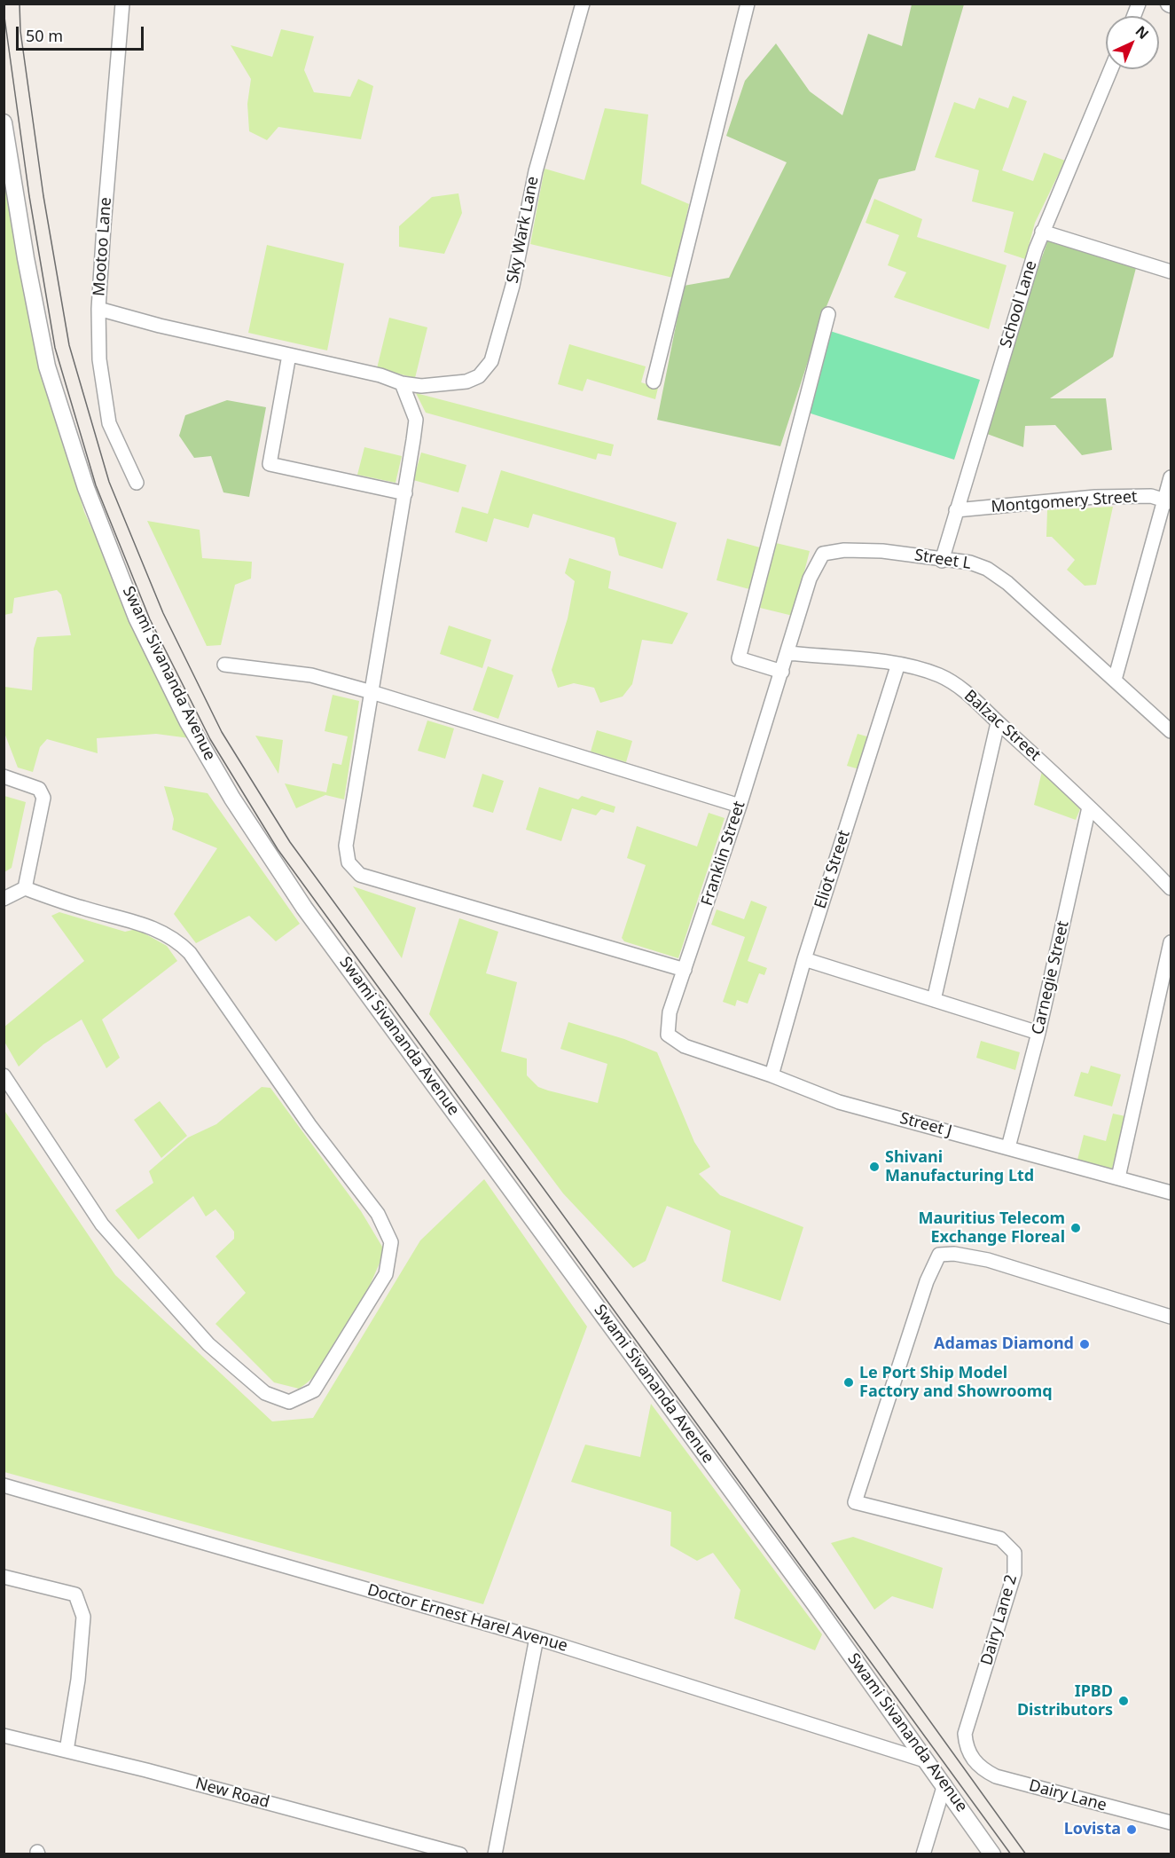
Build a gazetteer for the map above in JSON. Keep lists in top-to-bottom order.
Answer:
{
  "streets": {
    "street": [
      "Sky Wark Lane",
      "Mootoo Lane",
      "School Lane",
      "Montgomery Street",
      "Street L",
      "Swami Sivananda Avenue",
      "Balzac Street",
      "Franklin Street",
      "Eliot Street",
      "Carnegie Street",
      "Street J",
      "Doctor Ernest Harel Avenue",
      "Dairy Lane 2",
      "New Road",
      "Dairy Lane"
    ]
  },
  "crossings": [
    ["Sky Wark Lane", "Mootoo Lane"],
    ["School Lane", "Montgomery Street"],
    ["School Lane", "Street L"],
    ["Street L", "Balzac Street"],
    ["Street L", "Franklin Street"],
    ["Swami Sivananda Avenue", "Doctor Ernest Harel Avenue"],
    ["Balzac Street", "Franklin Street"],
    ["Balzac Street", "Eliot Street"],
    ["Balzac Street", "Carnegie Street"],
    ["Franklin Street", "Street J"],
    ["Eliot Street", "Street J"],
    ["Carnegie Street", "Street J"],
    ["Dairy Lane 2", "Dairy Lane"]
  ],
  "places": [
    "Shivani Manufacturing Ltd",
    "Mauritius Telecom Exchange Floreal",
    "Adamas Diamond",
    "Le Port Ship Model Factory and Showroomq",
    "IPBD Distributors",
    "Lovista"
  ],
  "scale_bar": "50 m",
  "north": "top right"
}
